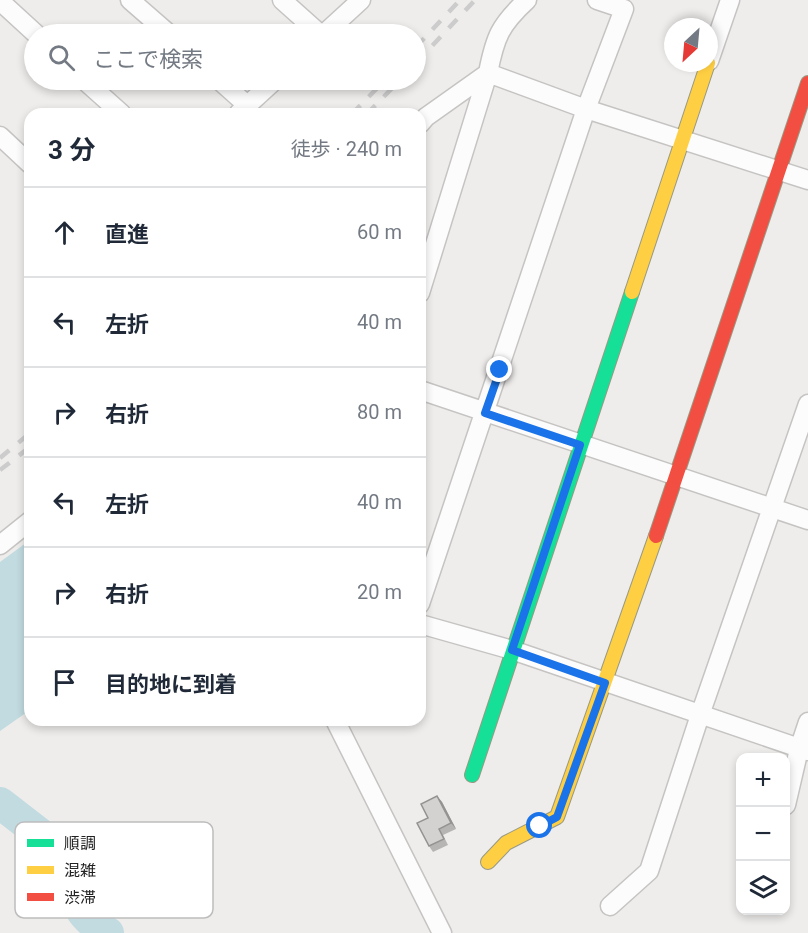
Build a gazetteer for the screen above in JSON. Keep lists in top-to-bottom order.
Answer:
{
  "legend": ["順調", "混雑", "渋滞"],
  "north": "bottom left",
  "page": {
    "search": "ここで検索",
    "heading": ["3 分", "徒歩 · 240 m"],
    "list": [
      ["直進", "60 m"],
      ["左折", "40 m"],
      ["右折", "80 m"],
      ["左折", "40 m"],
      ["右折", "20 m"],
      "目的地に到着"
    ],
    "map_buttons": ["+", "−"]
  }
}
